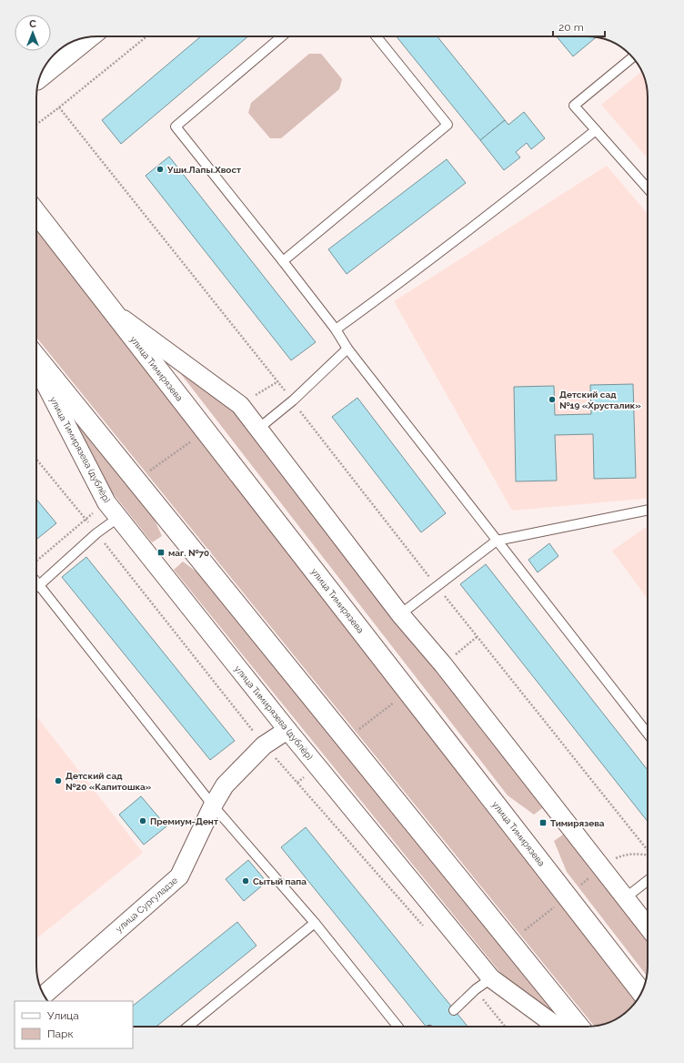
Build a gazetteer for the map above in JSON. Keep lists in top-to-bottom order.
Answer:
{
  "streets": {
    "main road": ["улица Тимирязева"],
    "street": ["улица Тимирязева (дублёр)", "улица Сургуладзе"]
  },
  "crossings": [
    ["улица Тимирязева (дублёр)", "улица Сургуладзе"]
  ],
  "places": {
    "other": [
      "Уши.Лапы.Хвост",
      "Детский сад №19 «Хрусталик»",
      "Детский сад №20 «Капитошка»",
      "Премиум-Дент",
      "Сытый папа"
    ],
    "transit": ["маг. №70", "Тимирязева"]
  },
  "legend": ["Улица", "Парк"],
  "scale_bar": "20 m",
  "north": "top"
}
